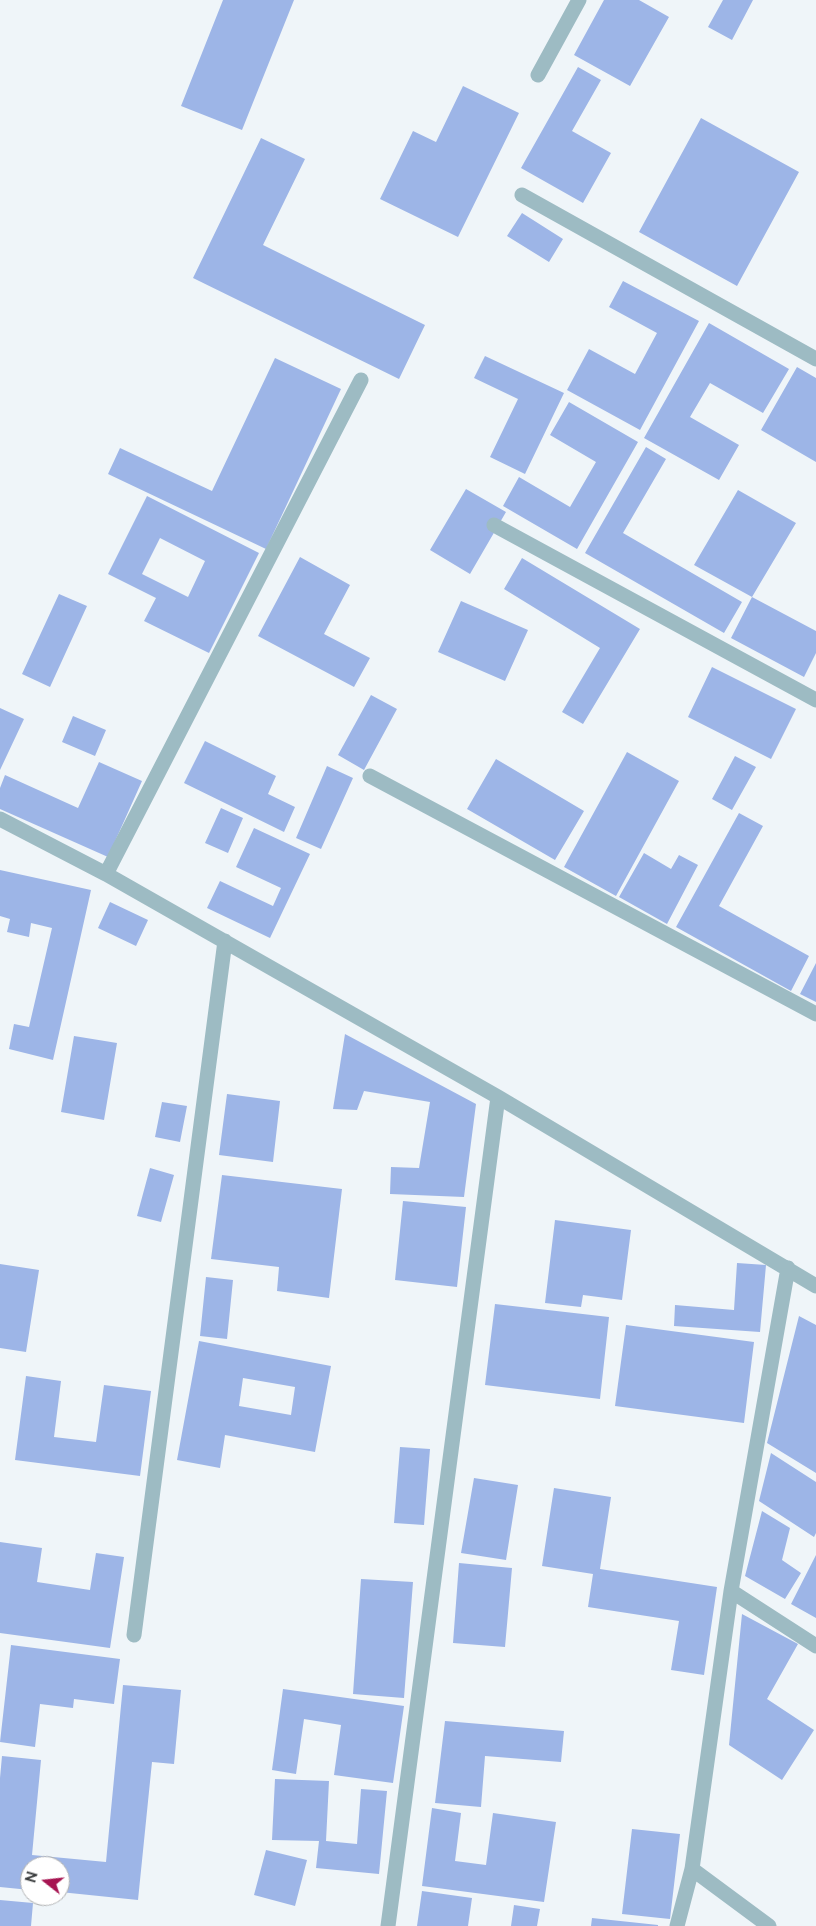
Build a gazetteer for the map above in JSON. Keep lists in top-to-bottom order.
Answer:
{
  "north": "left"
}
